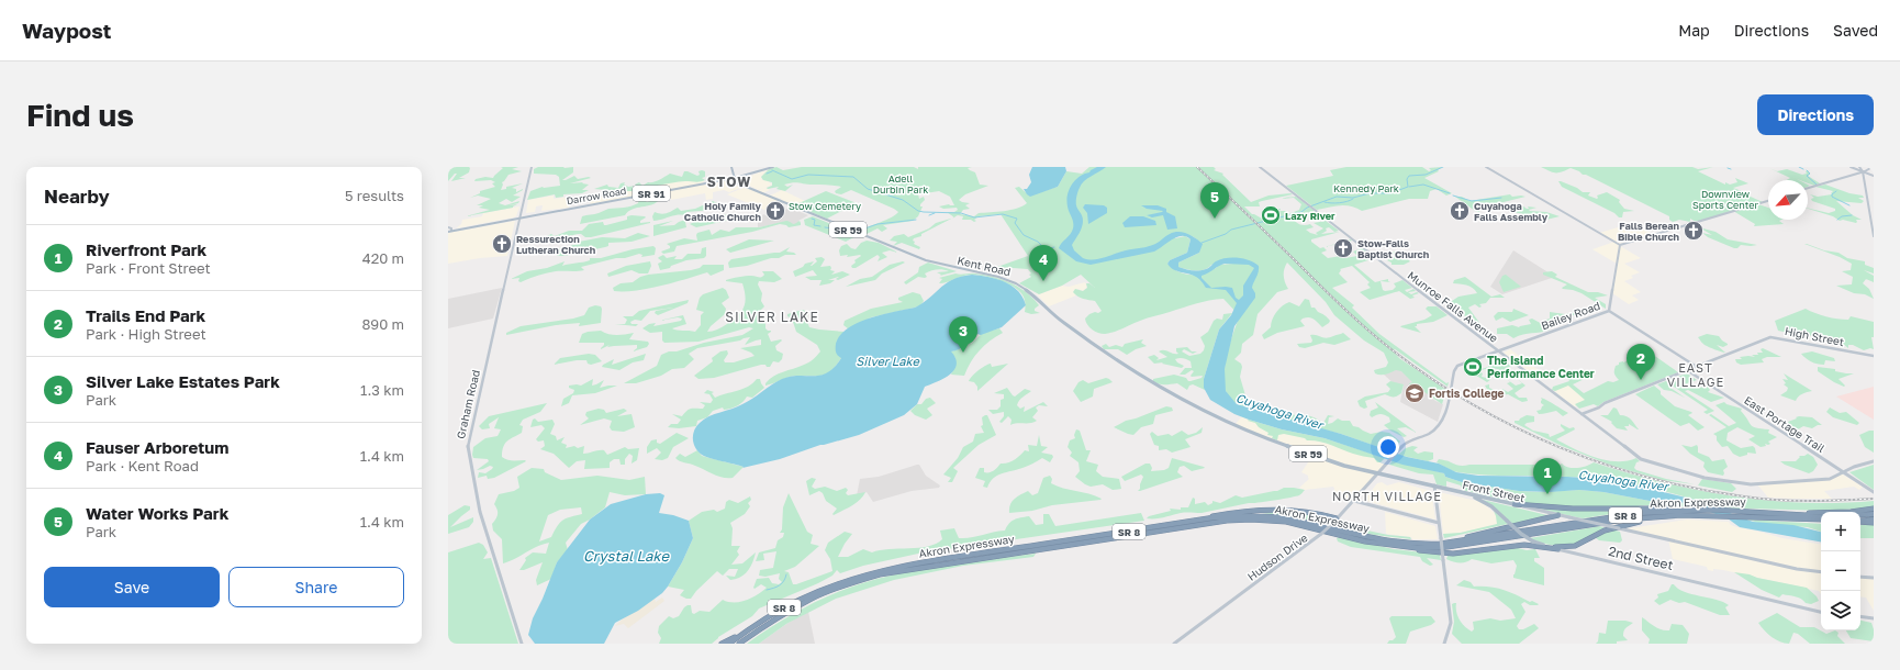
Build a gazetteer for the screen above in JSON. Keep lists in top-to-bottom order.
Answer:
{
  "streets": {
    "highway": ["Akron Expressway", "SR 8"],
    "main road": [
      "SR 91",
      "Darrow Road",
      "SR 59",
      "Kent Road",
      "Front Street",
      "2nd Street"
    ],
    "street": [
      "Munroe Falls Avenue",
      "Bailey Road",
      "High Street",
      "Graham Road",
      "East Portage Trail",
      "Hudson Drive"
    ]
  },
  "crossings": [
    ["Darrow Road", "Kent Road"],
    ["Darrow Road", "Graham Road"],
    ["Kent Road", "Front Street"],
    ["Munroe Falls Avenue", "Bailey Road"],
    ["Munroe Falls Avenue", "High Street"],
    ["Munroe Falls Avenue", "East Portage Trail"],
    ["Bailey Road", "Hudson Drive"],
    ["High Street", "East Portage Trail"],
    ["Front Street", "Hudson Drive"],
    ["Front Street", "2nd Street"]
  ],
  "districts": [
    "STOW",
    "SILVER LAKE",
    "EAST VILLAGE",
    "NORTH VILLAGE"
  ],
  "water": ["Silver Lake", "Cuyahoga River", "Crystal Lake"],
  "parks": [
    "Adell Durbin Park",
    "Kennedy Park",
    "Downview Sports Center",
    "Stow Cemetery"
  ],
  "places": {
    "church": [
      "Holy Family Catholic Church",
      "Cuyahoga Falls Assembly",
      "Falls Berean Bible Church",
      "Ressurection Lutheran Church",
      "Stow-Falls Baptist Church"
    ],
    "sports": ["Lazy River", "The Island Performance Center"],
    "school or university": ["Fortis College"]
  },
  "north": "bottom left",
  "page": {
    "header": "Waypost",
    "nav": ["Map", "Directions", "Saved"],
    "buttons": [
      "Directions",
      ["Save", "Share"]
    ],
    "title": "Find us",
    "heading": ["Nearby", "5 results"],
    "pins": [
      "5",
      "4",
      "3",
      "2",
      "1"
    ],
    "list": [
      {
        "mark": "1",
        "name": "Riverfront Park",
        "note": "Park · Front Street",
        "value": "420 m"
      },
      {
        "mark": "2",
        "name": "Trails End Park",
        "note": "Park · High Street",
        "value": "890 m"
      },
      {
        "mark": "3",
        "name": "Silver Lake Estates Park",
        "note": "Park",
        "value": "1.3 km"
      },
      {
        "mark": "4",
        "name": "Fauser Arboretum",
        "note": "Park · Kent Road",
        "value": "1.4 km"
      },
      {
        "mark": "5",
        "name": "Water Works Park",
        "note": "Park",
        "value": "1.4 km"
      }
    ],
    "map_buttons": ["+", "−"]
  }
}
